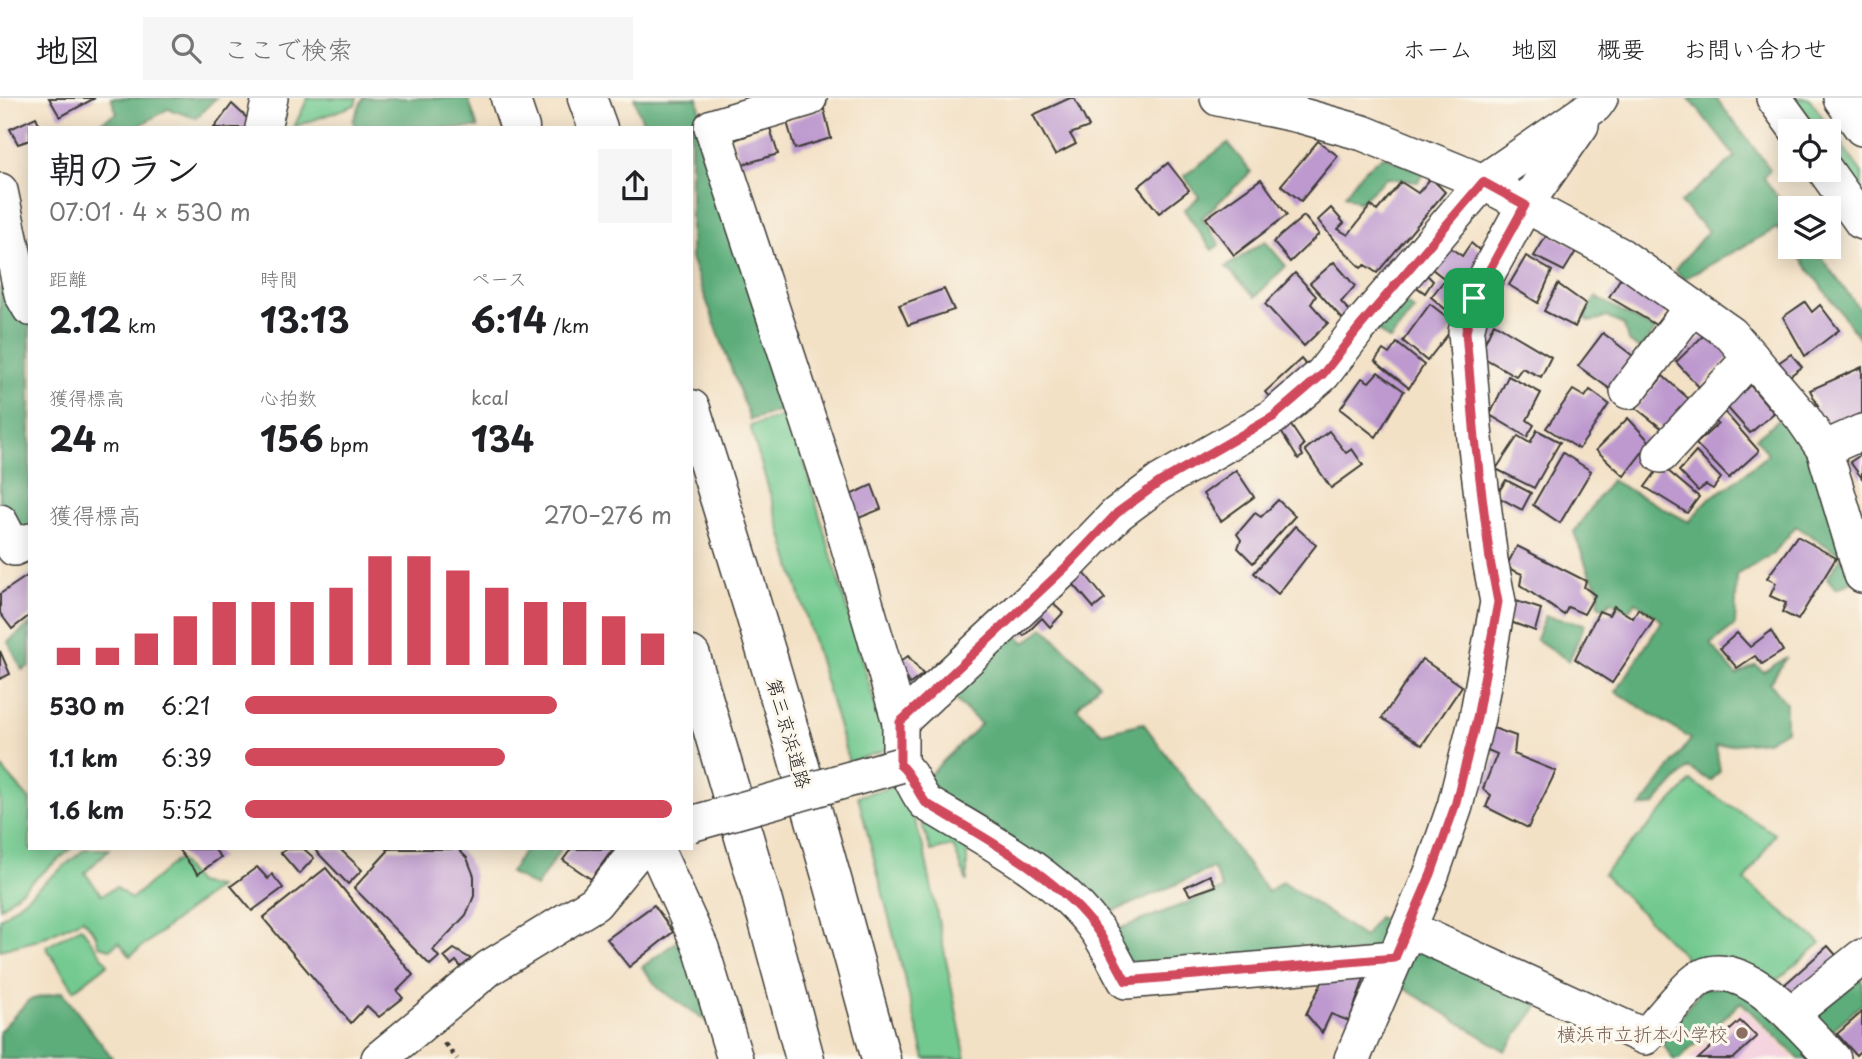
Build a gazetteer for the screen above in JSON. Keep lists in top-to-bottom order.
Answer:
{
  "streets": {
    "highway": ["第三京浜道路"]
  },
  "places": ["横浜市立折本小学校"],
  "page": {
    "header": "地図",
    "search": "ここで検索",
    "nav": [
      "ホーム",
      "地図",
      "概要",
      "お問い合わせ"
    ],
    "heading": ["朝のラン", "07:01 · 4 × 530 m"],
    "stats": [
      ["距離", "2.12 km"],
      ["時間", "13:13"],
      ["ペース", "6:14 /km"],
      ["獲得標高", "24 m"],
      ["心拍数", "156 bpm"],
      ["kcal", "134"]
    ],
    "chart": ["獲得標高", "270–276 m"],
    "list": [
      {
        "name": "530 m",
        "note": "6:21"
      },
      {
        "name": "1.1 km",
        "note": "6:39"
      },
      {
        "name": "1.6 km",
        "note": "5:52"
      }
    ]
  }
}
